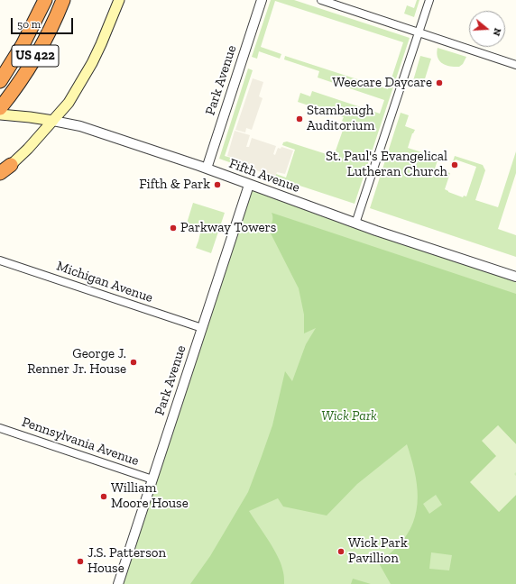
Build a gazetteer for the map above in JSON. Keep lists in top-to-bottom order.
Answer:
{
  "streets": {
    "highway": ["US 422"],
    "main road": ["Fifth Avenue"],
    "street": ["Park Avenue", "Michigan Avenue", "Pennsylvania Avenue"]
  },
  "crossings": [
    ["Park Avenue", "Fifth Avenue"],
    ["Park Avenue", "Michigan Avenue"],
    ["Park Avenue", "Pennsylvania Avenue"]
  ],
  "parks": ["Wick Park"],
  "places": [
    "Weecare Daycare",
    "Stambaugh Auditorium",
    "St. Paul's Evangelical Lutheran Church",
    "Fifth & Park",
    "Parkway Towers",
    "George J. Renner Jr. House",
    "William Moore House",
    "Wick Park Pavillion",
    "J.S. Patterson House"
  ],
  "scale_bar": "50 m",
  "north": "right"
}
